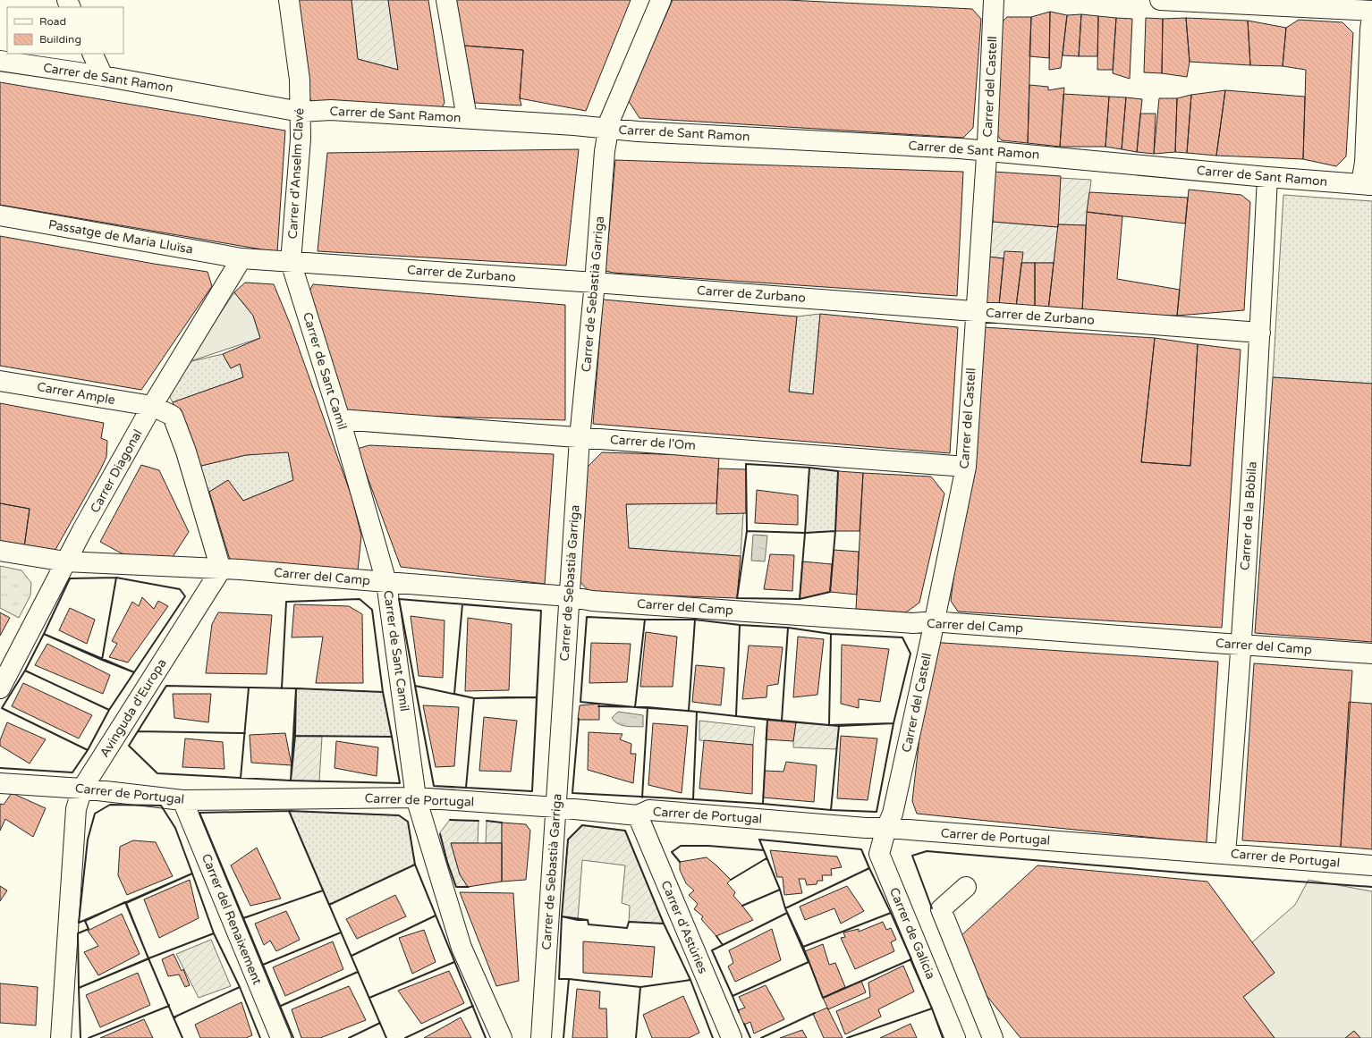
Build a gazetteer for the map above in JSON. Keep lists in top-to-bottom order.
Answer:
{
  "streets": {
    "street": [
      "Carrer de Sant Ramon",
      "Carrer del Castell",
      "Carrer d'Anselm Clavé",
      "Passatge de Maria Lluïsa",
      "Carrer de Zurbano",
      "Carrer de Sebastià Garriga",
      "Carrer de Sant Camil",
      "Carrer Ample",
      "Carrer de l'Om",
      "Carrer Diagonal",
      "Carrer de la Bòbila",
      "Carrer del Camp",
      "Avinguda d'Europa",
      "Carrer de Portugal",
      "Carrer del Renaixement",
      "Carrer d'Astúries",
      "Carrer de Galícia"
    ]
  },
  "crossings": [
    ["Carrer de Sant Ramon", "Carrer del Castell"],
    ["Carrer de Sant Ramon", "Carrer d'Anselm Clavé"],
    ["Carrer de Sant Ramon", "Carrer de Sebastià Garriga"],
    ["Carrer de Sant Ramon", "Carrer de la Bòbila"],
    ["Carrer del Castell", "Carrer de Zurbano"],
    ["Carrer del Castell", "Carrer de l'Om"],
    ["Carrer del Castell", "Carrer del Camp"],
    ["Carrer del Castell", "Carrer de Portugal"],
    ["Carrer del Castell", "Carrer de Galícia"],
    ["Carrer d'Anselm Clavé", "Carrer de Zurbano"],
    ["Carrer d'Anselm Clavé", "Carrer de Sant Camil"],
    ["Passatge de Maria Lluïsa", "Carrer de Zurbano"],
    ["Passatge de Maria Lluïsa", "Carrer Diagonal"],
    ["Carrer de Zurbano", "Carrer de Sebastià Garriga"],
    ["Carrer de Zurbano", "Carrer de Sant Camil"],
    ["Carrer de Zurbano", "Carrer Diagonal"],
    ["Carrer de Zurbano", "Carrer de la Bòbila"],
    ["Carrer de Sebastià Garriga", "Carrer de l'Om"],
    ["Carrer de Sebastià Garriga", "Carrer del Camp"],
    ["Carrer de Sebastià Garriga", "Carrer de Portugal"],
    ["Carrer de Sant Camil", "Carrer de l'Om"],
    ["Carrer de Sant Camil", "Carrer del Camp"],
    ["Carrer de Sant Camil", "Carrer de Portugal"],
    ["Carrer Ample", "Carrer Diagonal"],
    ["Carrer Diagonal", "Carrer del Camp"],
    ["Carrer de la Bòbila", "Carrer del Camp"],
    ["Carrer de la Bòbila", "Carrer de Portugal"],
    ["Carrer del Camp", "Avinguda d'Europa"],
    ["Avinguda d'Europa", "Carrer de Portugal"],
    ["Carrer de Portugal", "Carrer del Renaixement"],
    ["Carrer de Portugal", "Carrer d'Astúries"],
    ["Carrer de Portugal", "Carrer de Galícia"]
  ],
  "legend": ["Road", "Building"]
}
